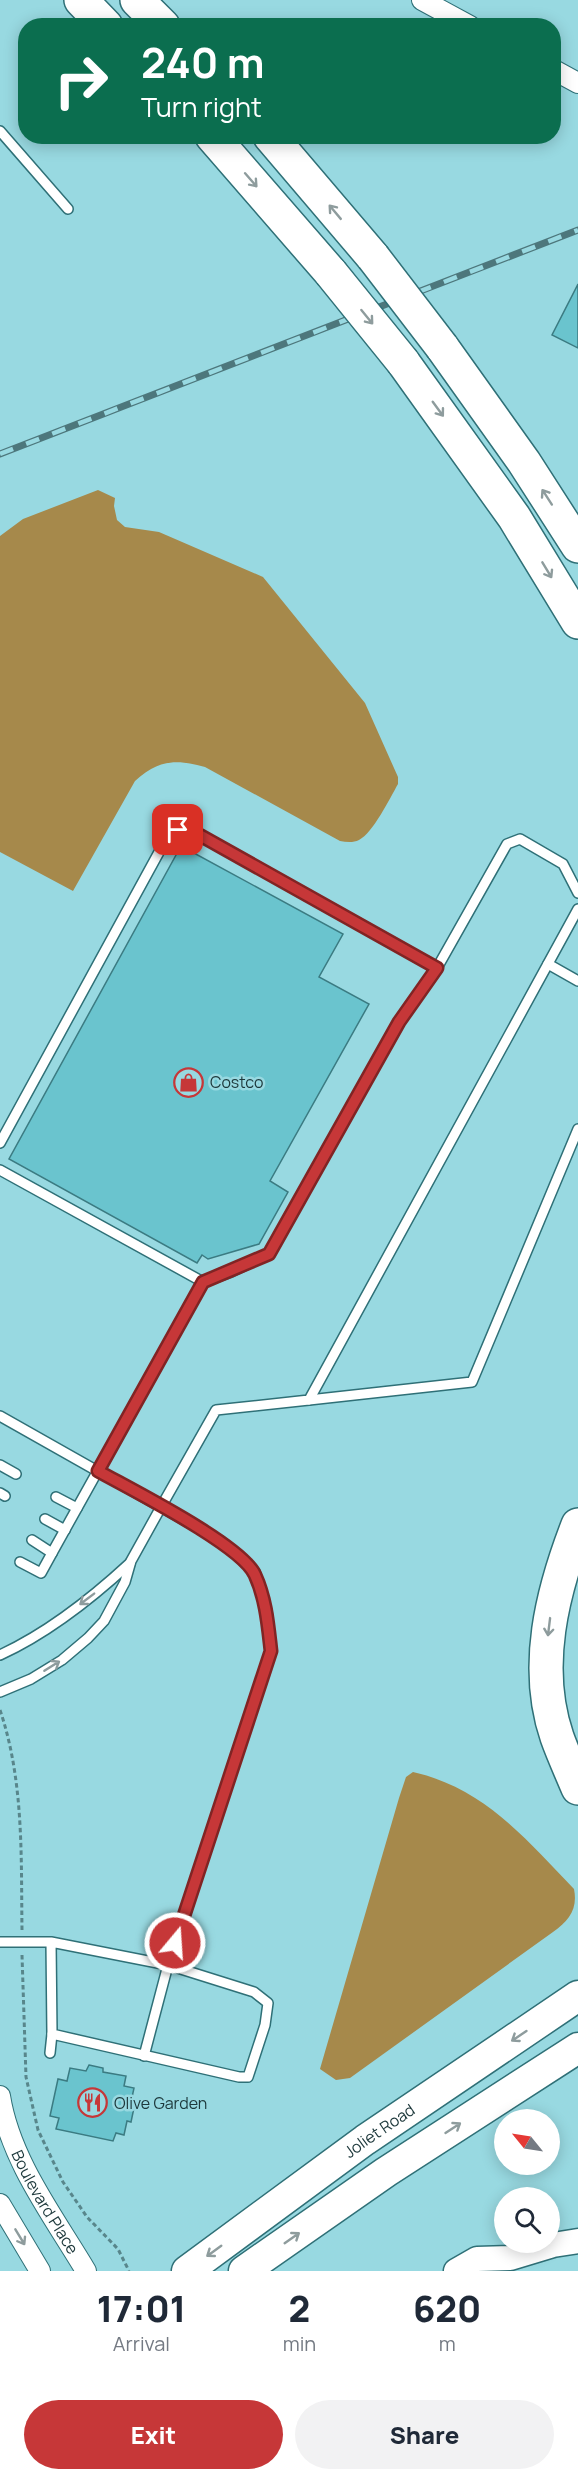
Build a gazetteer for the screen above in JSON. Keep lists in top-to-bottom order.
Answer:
{
  "streets": {
    "main road": ["Joliet Road"],
    "street": ["Boulevard Place"]
  },
  "places": {
    "shop": ["Costco"],
    "restaurant": ["Olive Garden"]
  },
  "north": "top left",
  "page": {
    "turn": ["240 m", "Turn right"],
    "eta": [
      "17:01",
      "Arrival",
      "2",
      "min",
      "620",
      "m"
    ],
    "buttons": ["Exit", "Share"]
  }
}
